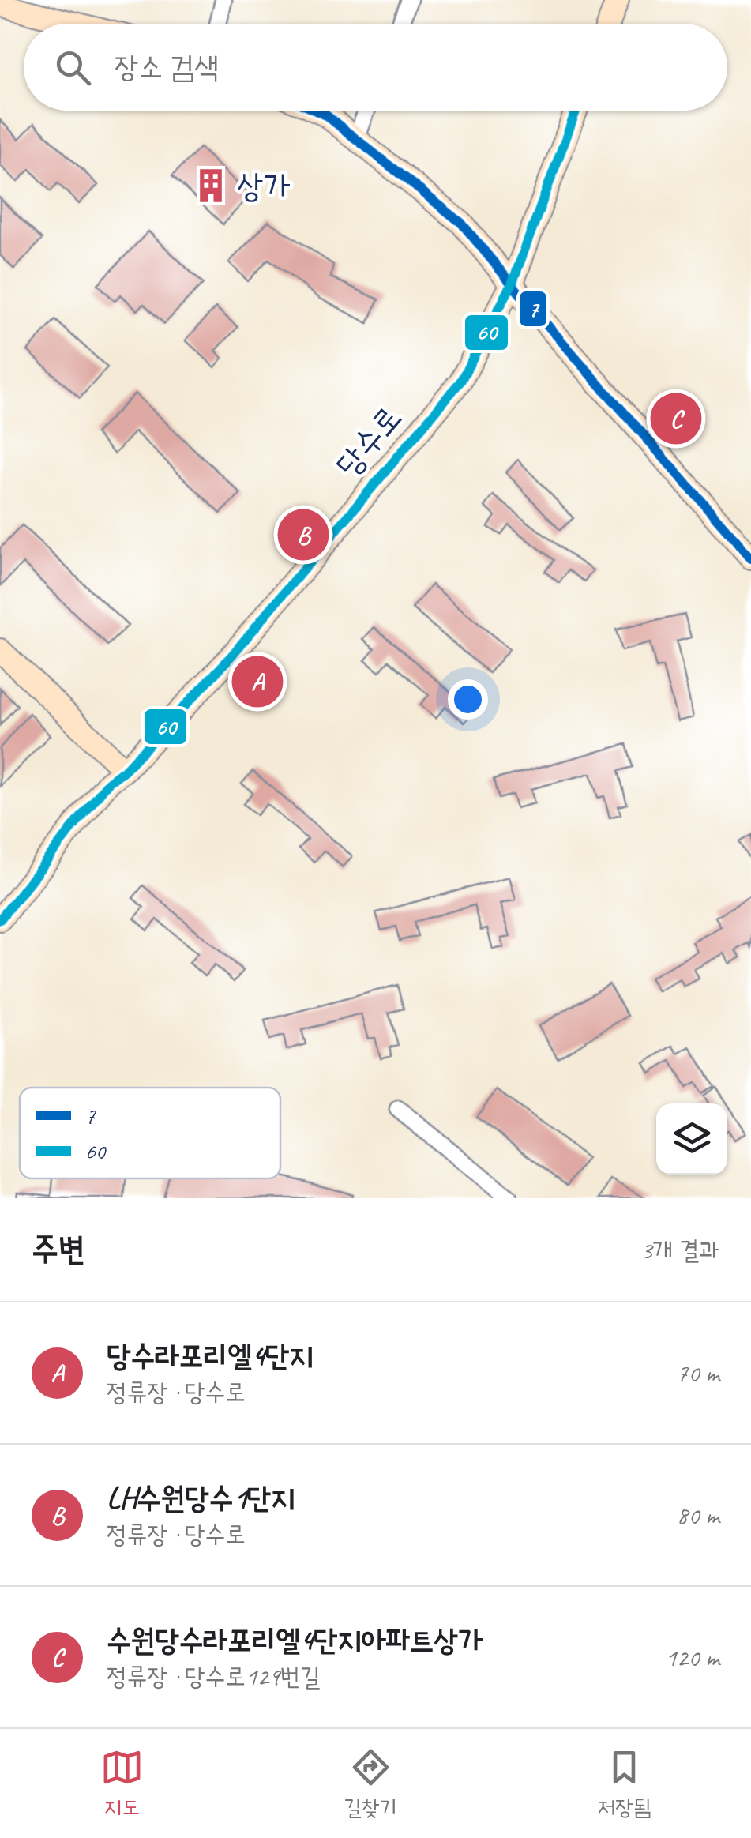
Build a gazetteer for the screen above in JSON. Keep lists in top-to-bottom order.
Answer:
{
  "streets": {
    "street": ["당수로"]
  },
  "places": {
    "building": ["상가"]
  },
  "lines": ["transit line 7", "transit line 60"],
  "legend": ["7", "60"],
  "page": {
    "search": "장소 검색",
    "pins": ["C", "B", "A"],
    "heading": ["주변", "3개 결과"],
    "list": [
      {
        "mark": "A",
        "name": "당수라포리엘4단지",
        "note": "정류장 · 당수로",
        "value": "70 m"
      },
      {
        "mark": "B",
        "name": "LH수원당수1단지",
        "note": "정류장 · 당수로",
        "value": "80 m"
      },
      {
        "mark": "C",
        "name": "수원당수라포리엘4단지아파트상가",
        "note": "정류장 · 당수로129번길",
        "value": "120 m"
      }
    ],
    "nav": ["지도", "길찾기", "저장됨"]
  }
}
